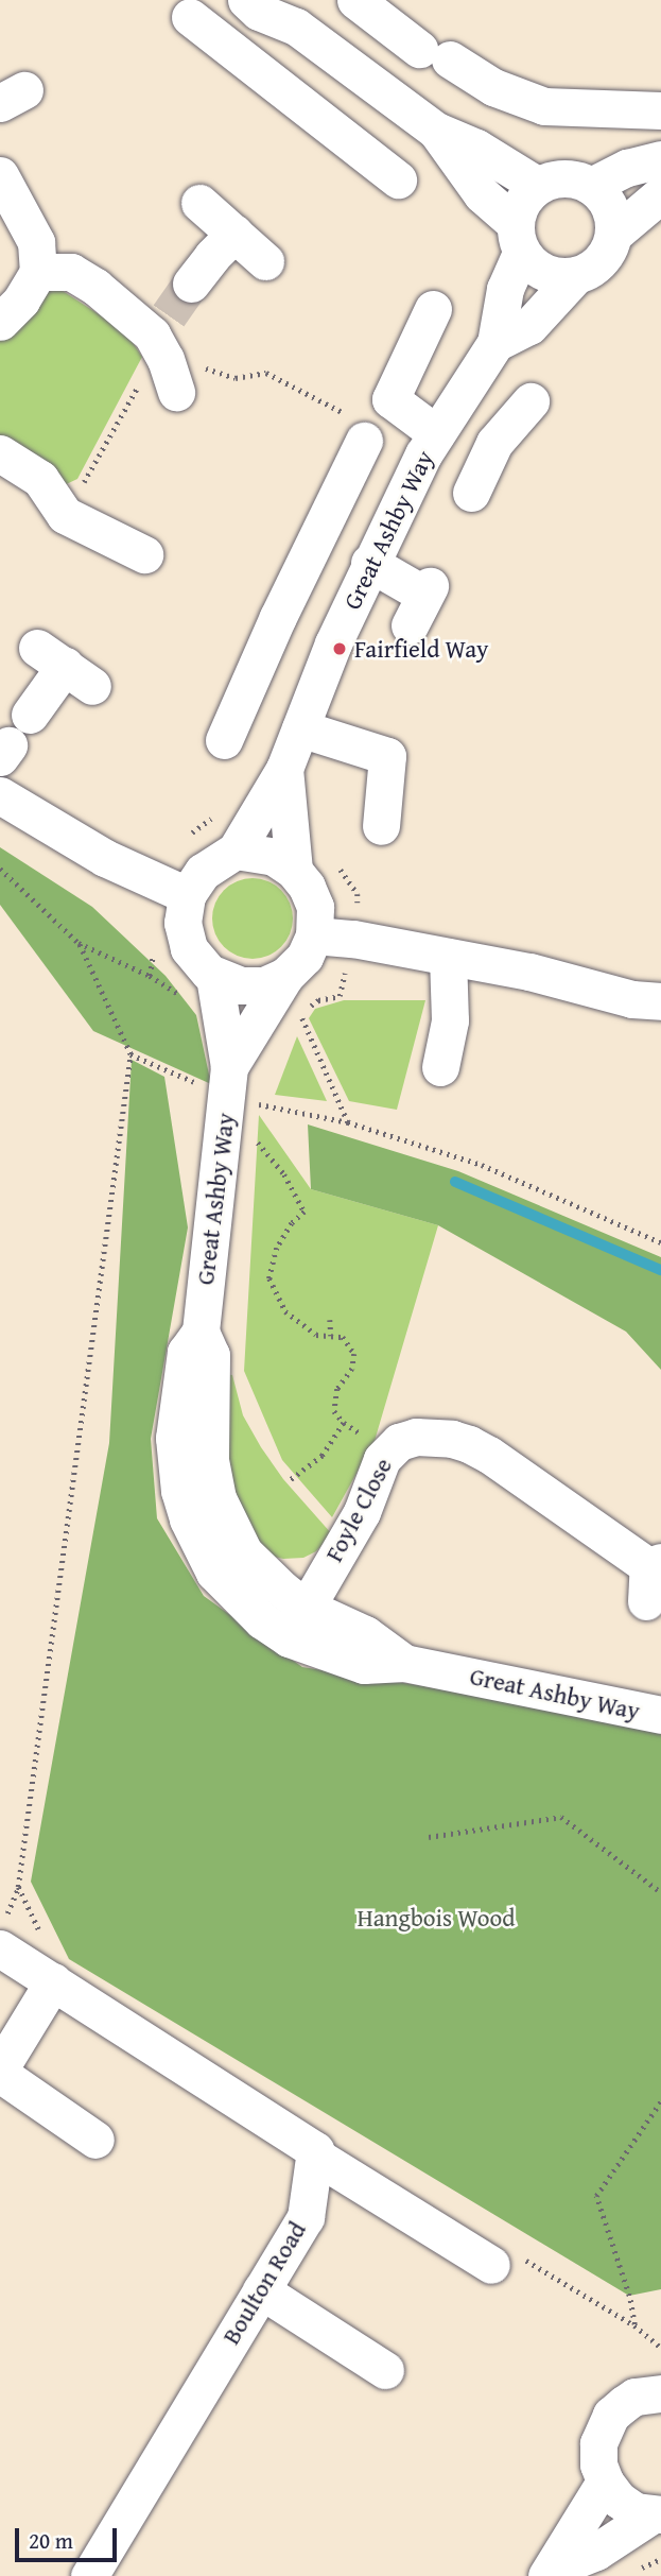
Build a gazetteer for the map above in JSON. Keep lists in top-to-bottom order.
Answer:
{
  "streets": {
    "street": ["Great Ashby Way", "Foyle Close", "Boulton Road"]
  },
  "crossings": [
    ["Great Ashby Way", "Foyle Close"]
  ],
  "parks": ["Hangbois Wood"],
  "places": ["Fairfield Way"],
  "scale_bar": "20 m"
}
